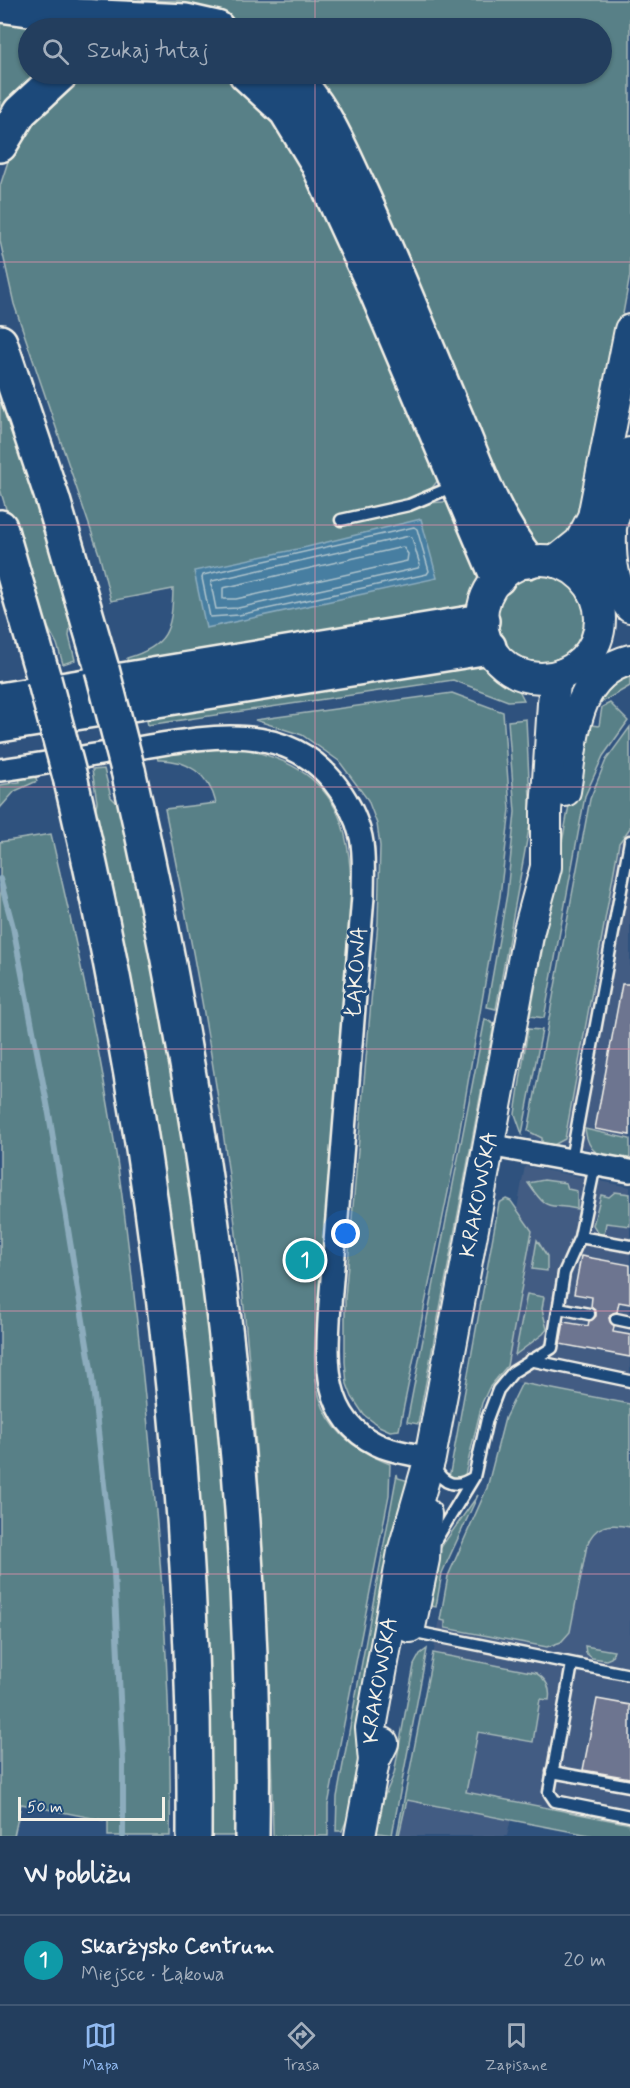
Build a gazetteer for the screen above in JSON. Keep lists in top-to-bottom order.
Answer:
{
  "streets": {
    "street": ["ŁĄKOWA", "KRAKOWSKA"]
  },
  "crossings": [
    ["ŁĄKOWA", "KRAKOWSKA"]
  ],
  "scale_bar": "50 m",
  "page": {
    "search": "Szukaj tutaj",
    "pins": "1",
    "scale": "50 m",
    "heading": "W pobliżu",
    "list": [
      {
        "mark": "1",
        "name": "Skarżysko Centrum",
        "note": "Miejsce · Łąkowa",
        "value": "20 m"
      }
    ],
    "nav": ["Mapa", "Trasa", "Zapisane"]
  }
}
